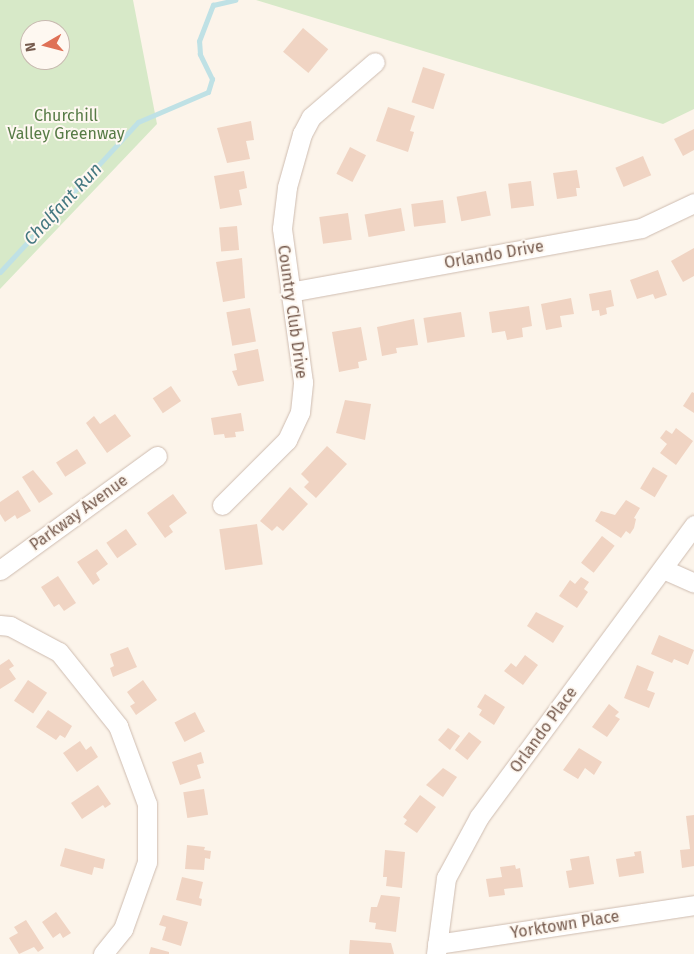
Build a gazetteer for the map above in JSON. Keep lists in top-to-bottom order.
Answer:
{
  "streets": {
    "street": [
      "Orlando Drive",
      "Country Club Drive",
      "Parkway Avenue",
      "Orlando Place",
      "Yorktown Place"
    ]
  },
  "crossings": [
    ["Orlando Drive", "Country Club Drive"],
    ["Orlando Place", "Yorktown Place"]
  ],
  "water": ["Chalfant Run"],
  "parks": ["Churchill Valley Greenway"],
  "north": "left"
}
